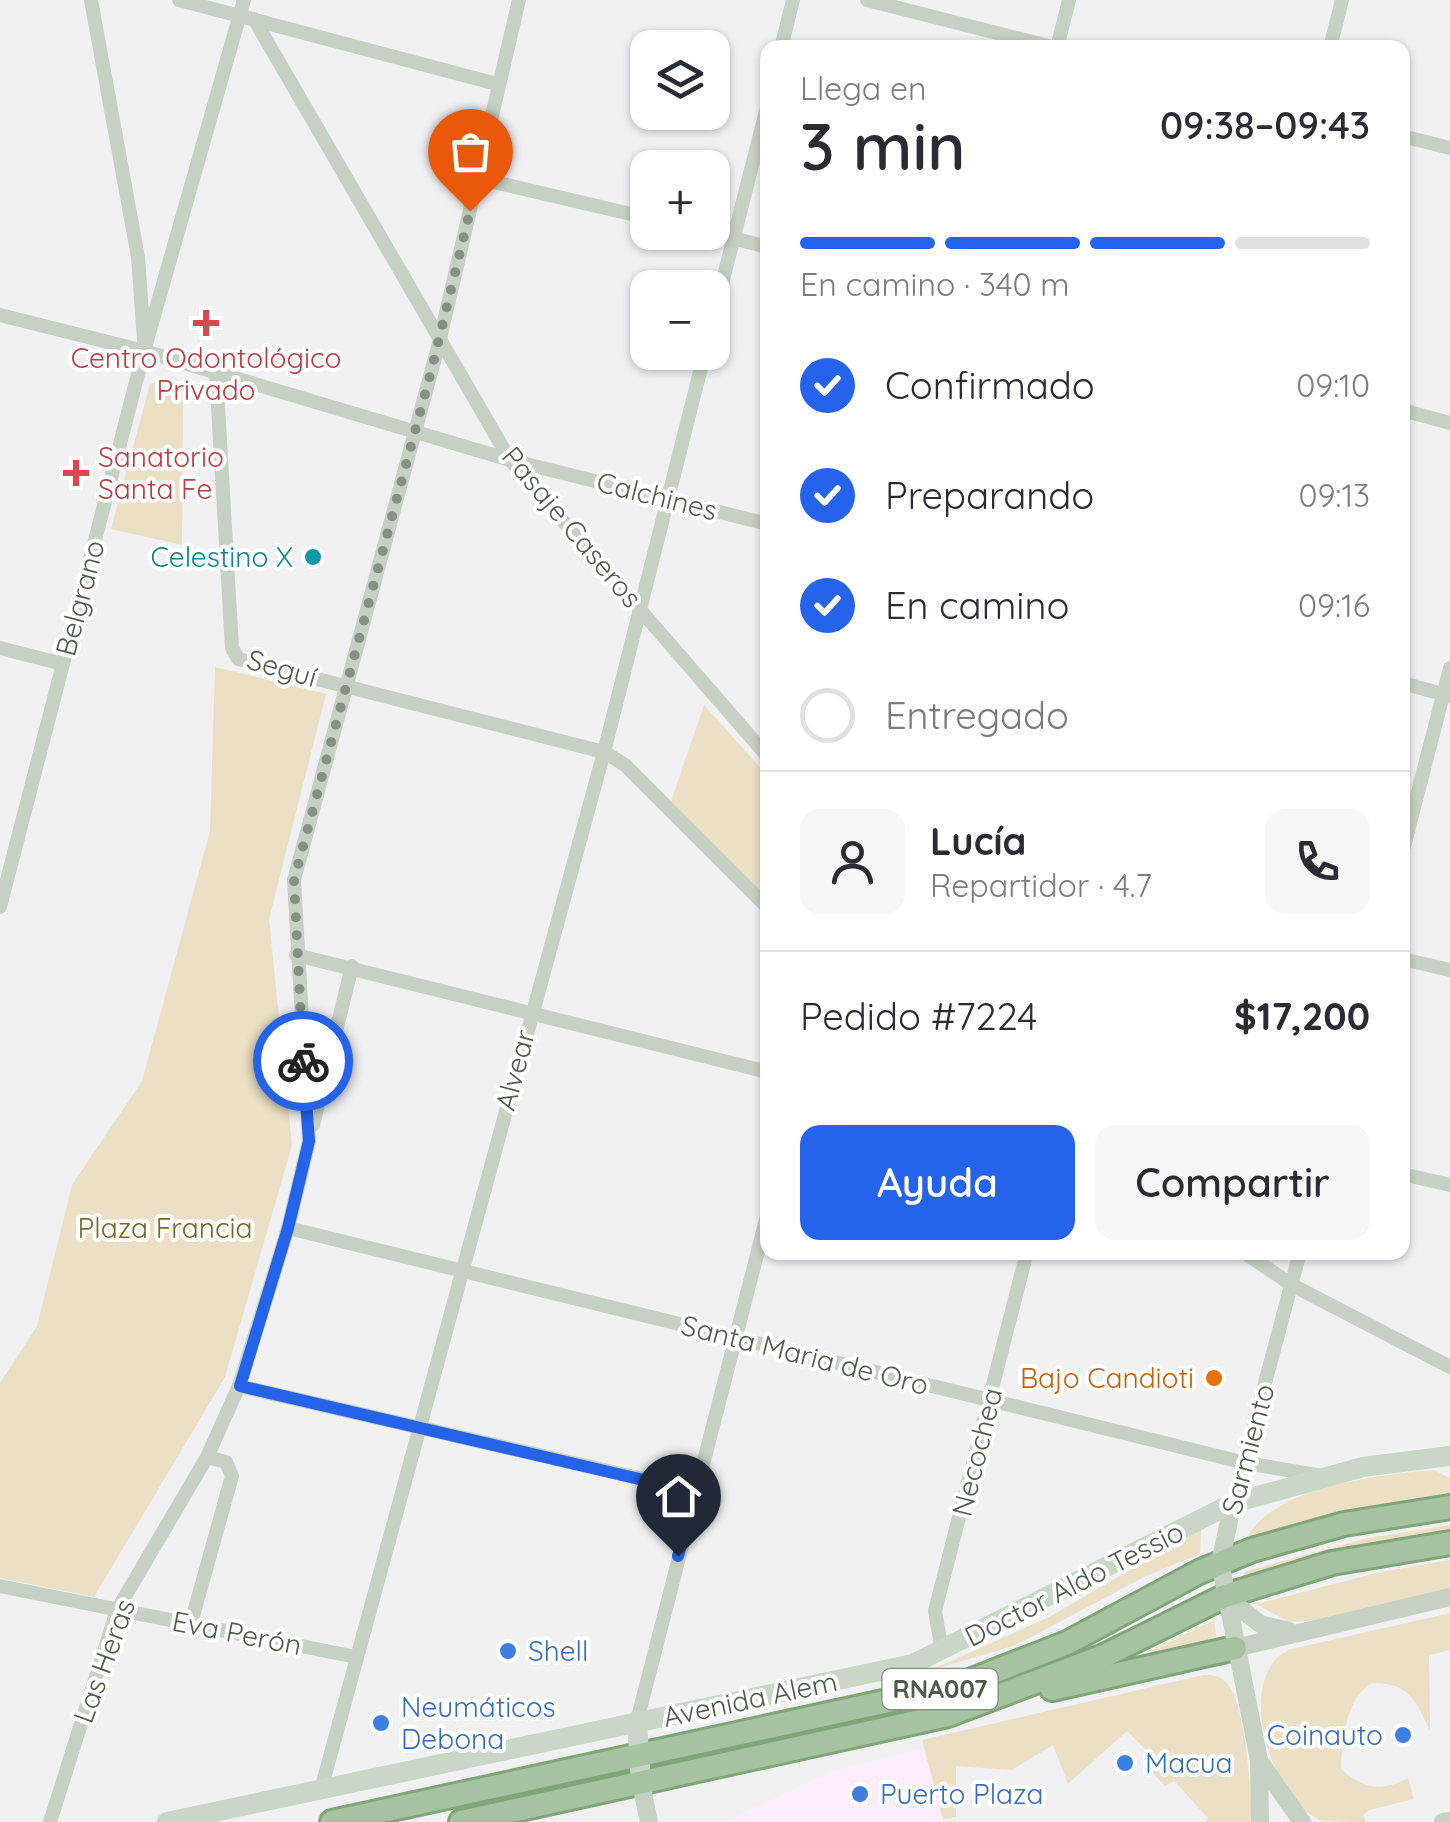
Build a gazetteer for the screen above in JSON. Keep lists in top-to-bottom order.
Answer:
{
  "streets": {
    "highway": ["RNA007", "Avenida Alem"],
    "main road": ["Doctor Aldo Tessio"],
    "street": [
      "Calchines",
      "Pasaje Caseros",
      "Belgrano",
      "Seguí",
      "Alvear",
      "Santa Maria de Oro",
      "Sarmiento",
      "Necochea",
      "Eva Perón",
      "Las Heras"
    ]
  },
  "crossings": [
    ["Calchines", "Pasaje Caseros"],
    ["Calchines", "Belgrano"],
    ["Calchines", "Seguí"],
    ["Calchines", "Alvear"],
    ["Calchines", "Las Heras"],
    ["Pasaje Caseros", "Belgrano"],
    ["Pasaje Caseros", "Alvear"],
    ["Pasaje Caseros", "Las Heras"],
    ["Seguí", "Alvear"],
    ["Seguí", "Las Heras"],
    ["Alvear", "Santa Maria de Oro"],
    ["Alvear", "Doctor Aldo Tessio"],
    ["Alvear", "Eva Perón"],
    ["Santa Maria de Oro", "Sarmiento"],
    ["Santa Maria de Oro", "Necochea"],
    ["Santa Maria de Oro", "Doctor Aldo Tessio"],
    ["Santa Maria de Oro", "Las Heras"],
    ["Sarmiento", "Doctor Aldo Tessio"],
    ["Sarmiento", "RNA007"],
    ["Sarmiento", "Avenida Alem"],
    ["Necochea", "Doctor Aldo Tessio"],
    ["Eva Perón", "Las Heras"]
  ],
  "parks": ["Plaza Francia"],
  "places": {
    "health": ["Centro Odontológico Privado", "Sanatorio Santa Fe"],
    "other": [
      "Celestino X",
      "Bajo Candioti",
      "Shell",
      "Neumáticos Debona",
      "Coinauto",
      "Macua",
      "Puerto Plaza"
    ]
  },
  "page": {
    "map_buttons": ["+", "−"],
    "heading": ["3 min", "Llega en", "09:38–09:43"],
    "panel": [
      "Lucía",
      "Repartidor · 4.7",
      "Pedido #7224",
      "$17,200"
    ],
    "bar": "En camino · 340 m",
    "list": [
      ["Confirmado", "09:10"],
      ["Preparando", "09:13"],
      ["En camino", "09:16"],
      "Entregado"
    ],
    "buttons": ["Ayuda", "Compartir"]
  }
}
